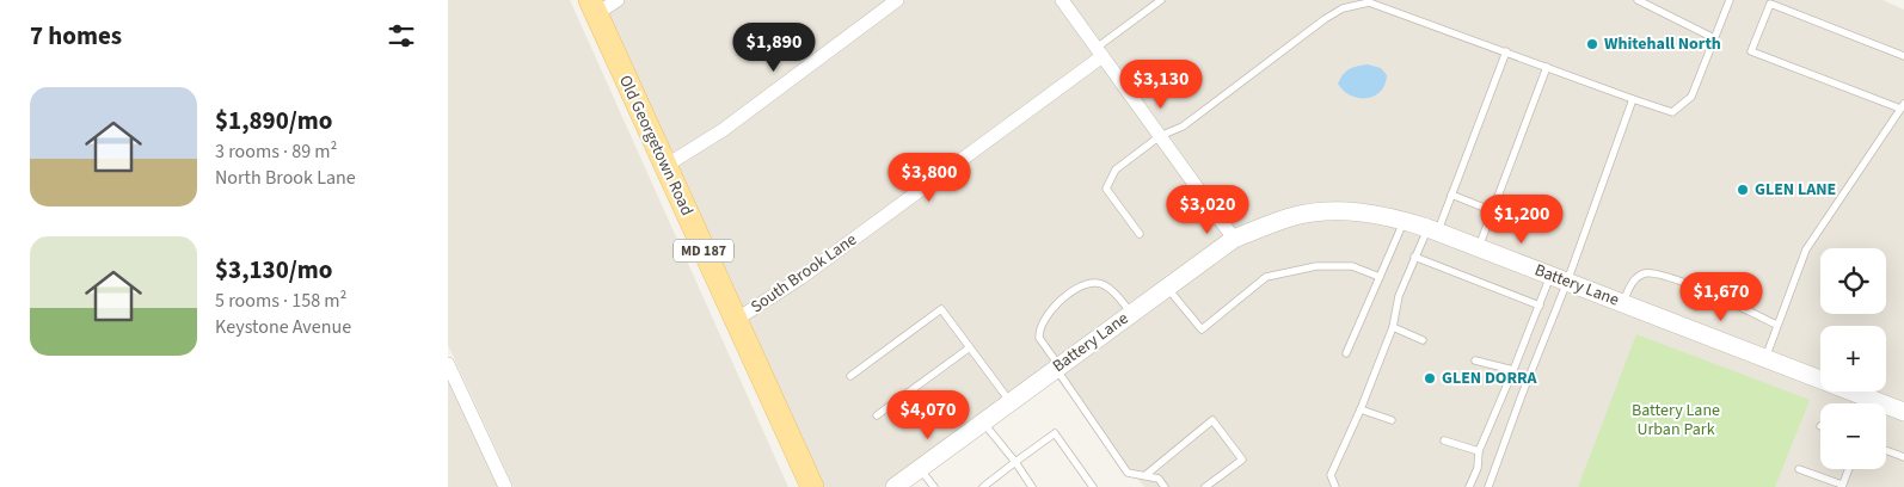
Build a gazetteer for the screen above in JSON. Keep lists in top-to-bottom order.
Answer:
{
  "streets": {
    "main road": ["Old Georgetown Road", "MD 187"],
    "street": ["South Brook Lane", "Battery Lane"]
  },
  "crossings": [
    ["Old Georgetown Road", "South Brook Lane"]
  ],
  "parks": ["Battery Lane Urban Park"],
  "places": ["Whitehall North", "GLEN LANE", "GLEN DORRA"],
  "page": {
    "heading": "7 homes",
    "price": [
      "$1,890",
      "$3,130",
      "$3,800",
      "$3,020",
      "$1,200",
      "$1,670",
      "$4,070"
    ],
    "list": [
      {
        "name": "$1,890/mo",
        "note": "3 rooms · 89 m² · North Brook Lane"
      },
      {
        "name": "$3,130/mo",
        "note": "5 rooms · 158 m² · Keystone Avenue"
      }
    ],
    "map_buttons": ["+", "−"]
  }
}
